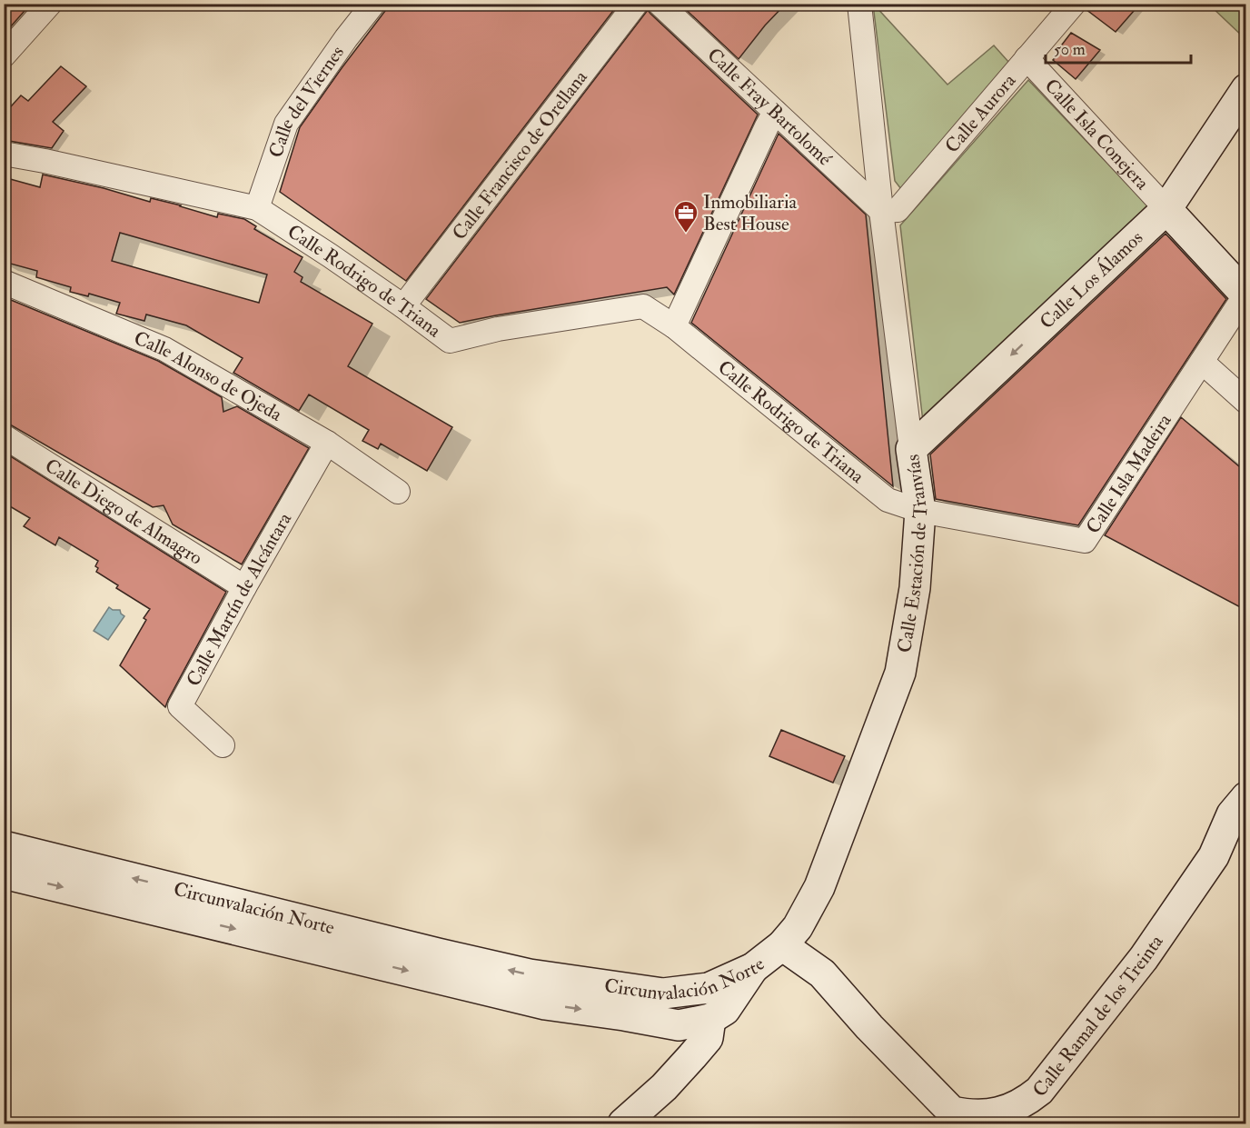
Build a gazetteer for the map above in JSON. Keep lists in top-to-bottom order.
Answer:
{
  "streets": {
    "street": [
      "Calle del Viernes",
      "Calle Fray Bartolomé",
      "Calle Aurora",
      "Calle Isla Conejera",
      "Calle Francisco de Orellana",
      "Calle Los Álamos",
      "Calle Rodrigo de Triana",
      "Calle Alonso de Ojeda",
      "Calle Isla Madeira",
      "Calle Diego de Almagro",
      "Calle Estación de Tranvías",
      "Calle Martín de Alcántara",
      "Circunvalación Norte",
      "Calle Ramal de los Treinta"
    ]
  },
  "crossings": [
    ["Calle del Viernes", "Calle Rodrigo de Triana"],
    ["Calle Fray Bartolomé", "Calle Aurora"],
    ["Calle Fray Bartolomé", "Calle Estación de Tranvías"],
    ["Calle Aurora", "Calle Isla Conejera"],
    ["Calle Aurora", "Calle Estación de Tranvías"],
    ["Calle Isla Conejera", "Calle Los Álamos"],
    ["Calle Francisco de Orellana", "Calle Rodrigo de Triana"],
    ["Calle Los Álamos", "Calle Estación de Tranvías"],
    ["Calle Rodrigo de Triana", "Calle Isla Madeira"],
    ["Calle Rodrigo de Triana", "Calle Estación de Tranvías"],
    ["Calle Alonso de Ojeda", "Calle Martín de Alcántara"],
    ["Calle Isla Madeira", "Calle Estación de Tranvías"],
    ["Calle Diego de Almagro", "Calle Martín de Alcántara"],
    ["Calle Estación de Tranvías", "Circunvalación Norte"],
    ["Calle Estación de Tranvías", "Calle Ramal de los Treinta"]
  ],
  "one_way": ["Calle Los Álamos"],
  "places": {
    "office": ["Inmobiliaria Best House"]
  },
  "scale_bar": "50 m"
}
